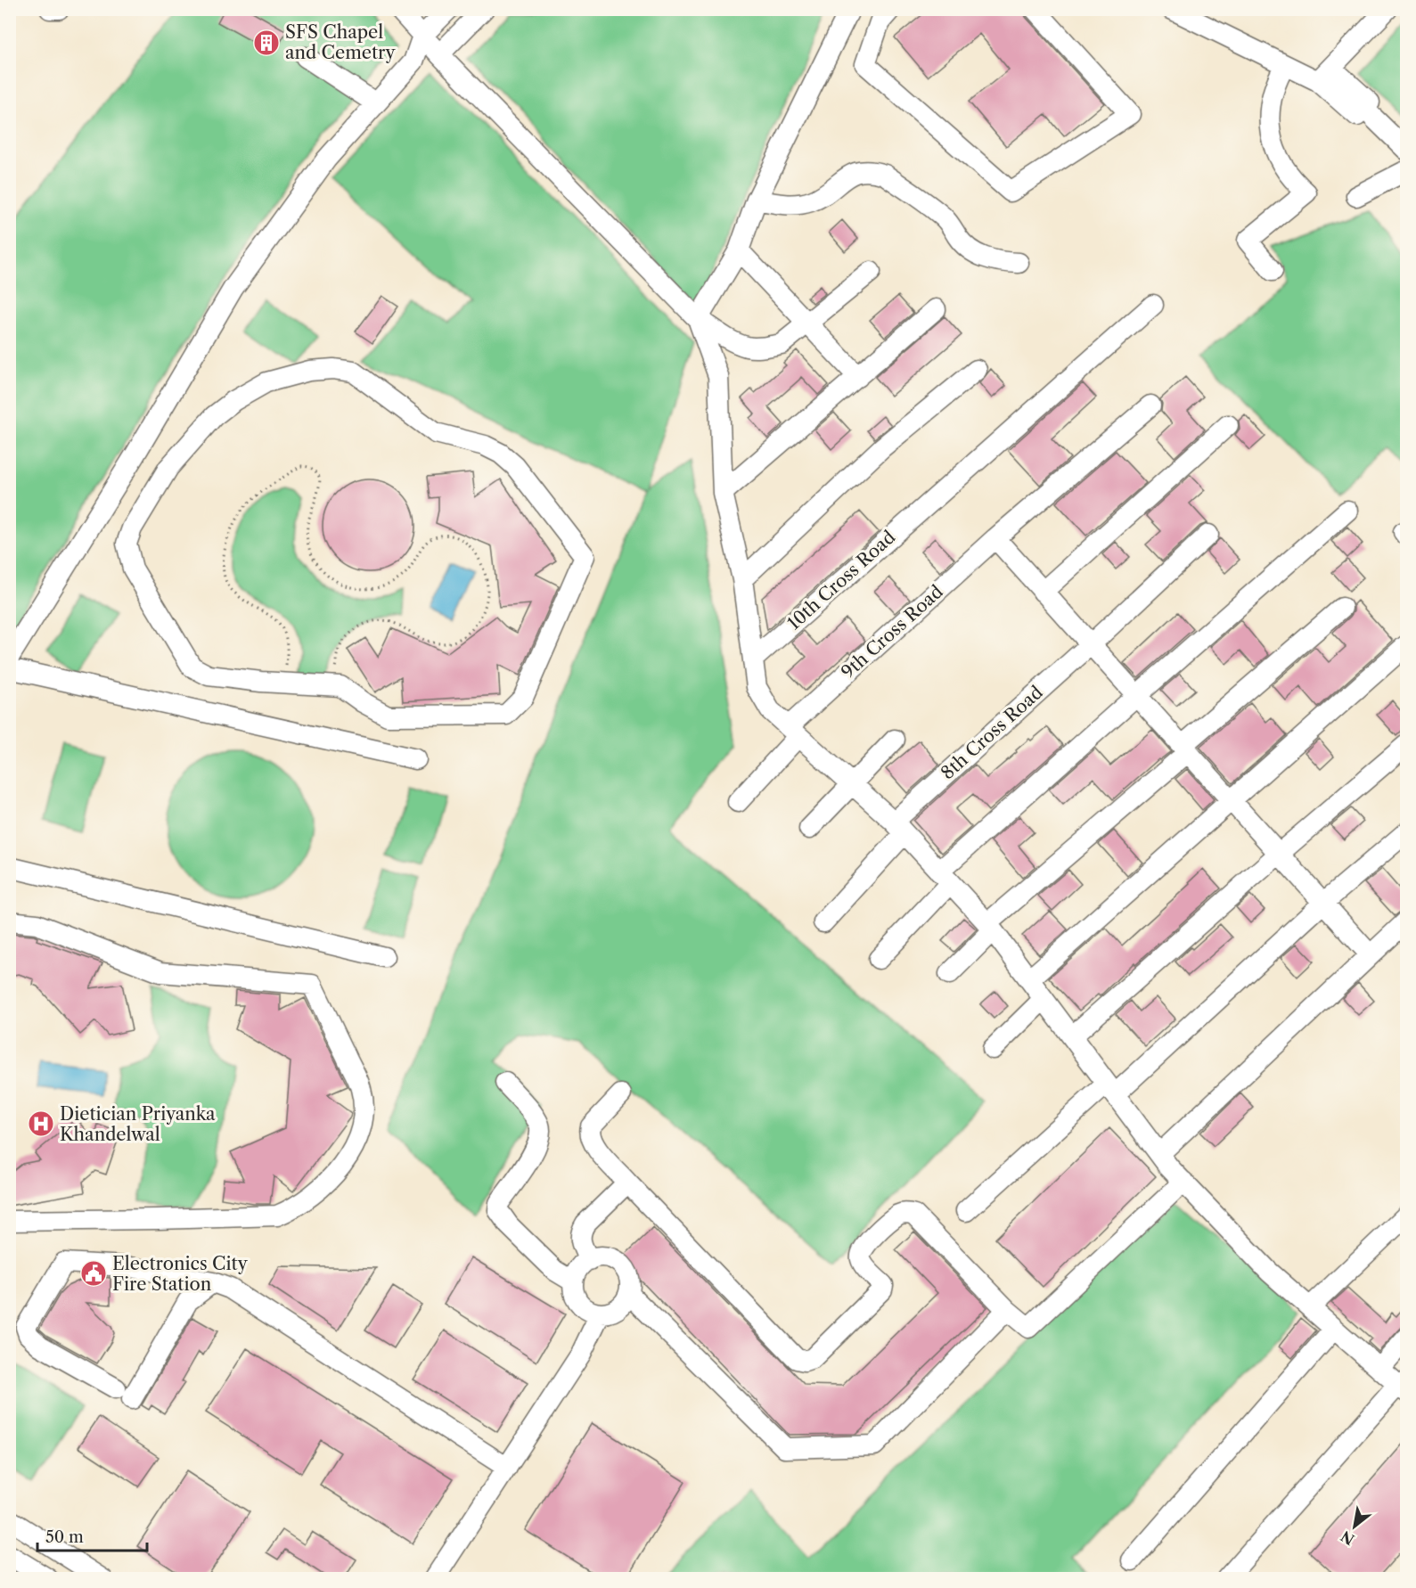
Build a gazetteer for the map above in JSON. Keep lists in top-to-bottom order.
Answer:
{
  "streets": {
    "street": ["10th Cross Road", "9th Cross Road", "8th Cross Road"]
  },
  "places": {
    "building": ["SFS Chapel and Cemetry"],
    "hospital": ["Dietician Priyanka Khandelwal"],
    "public building": ["Electronics City Fire Station"]
  },
  "scale_bar": "50 m",
  "north": "bottom left"
}
